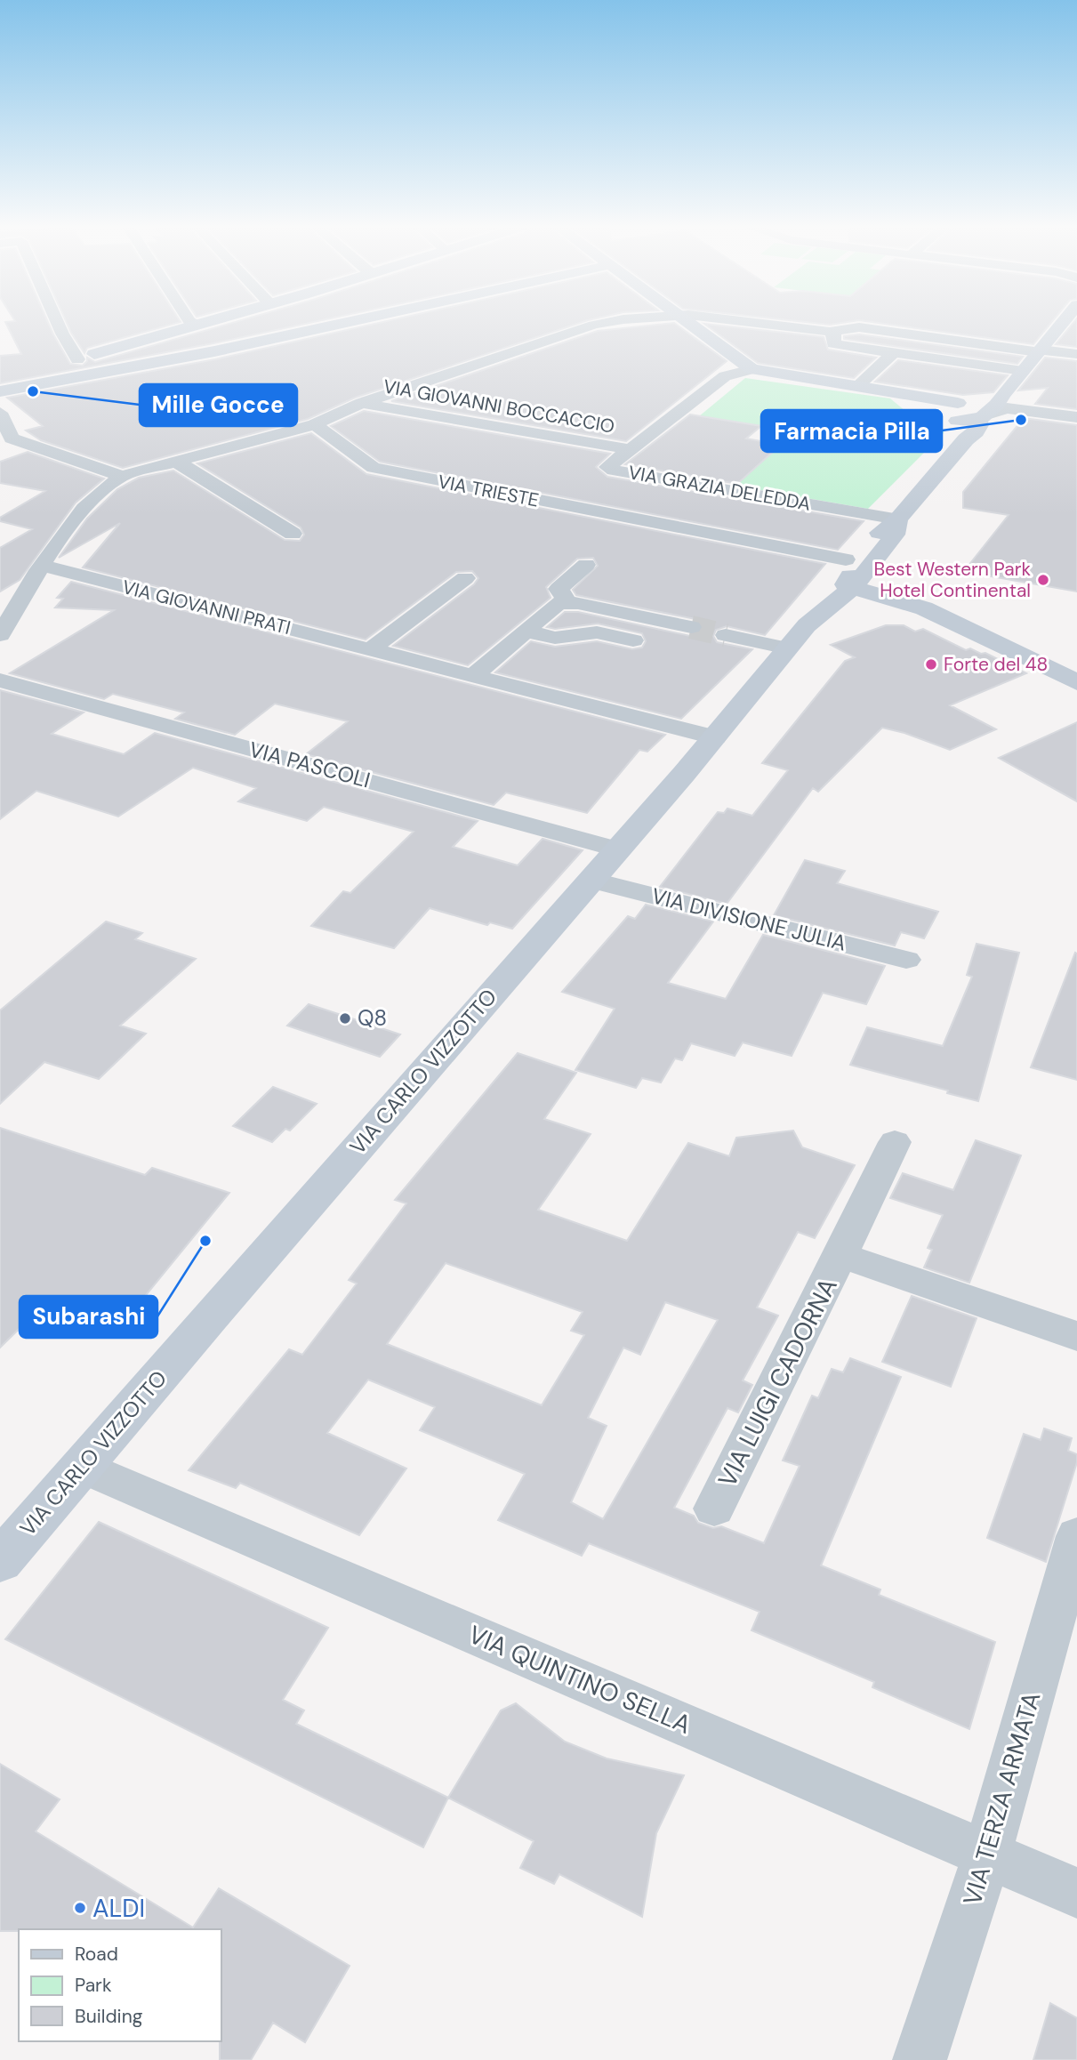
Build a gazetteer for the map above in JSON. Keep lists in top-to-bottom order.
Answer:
{
  "streets": {
    "street": [
      "VIA GIOVANNI BOCCACCIO",
      "VIA GRAZIA DELEDDA",
      "VIA TRIESTE",
      "VIA GIOVANNI PRATI",
      "VIA PASCOLI",
      "VIA DIVISIONE JULIA",
      "VIA CARLO VIZZOTTO",
      "VIA LUIGI CADORNA",
      "VIA QUINTINO SELLA",
      "VIA TERZA ARMATA"
    ]
  },
  "crossings": [
    ["VIA GIOVANNI BOCCACCIO", "VIA GRAZIA DELEDDA"],
    ["VIA GRAZIA DELEDDA", "VIA CARLO VIZZOTTO"],
    ["VIA TRIESTE", "VIA CARLO VIZZOTTO"],
    ["VIA GIOVANNI PRATI", "VIA CARLO VIZZOTTO"],
    ["VIA PASCOLI", "VIA CARLO VIZZOTTO"],
    ["VIA DIVISIONE JULIA", "VIA CARLO VIZZOTTO"],
    ["VIA CARLO VIZZOTTO", "VIA QUINTINO SELLA"],
    ["VIA QUINTINO SELLA", "VIA TERZA ARMATA"]
  ],
  "places": [
    "Mille Gocce",
    "Farmacia Pilla",
    "Best Western Park Hotel Continental",
    "Forte del 48",
    "Q8",
    "Subarashi",
    "ALDI"
  ],
  "legend": ["Road", "Park", "Building"]
}
